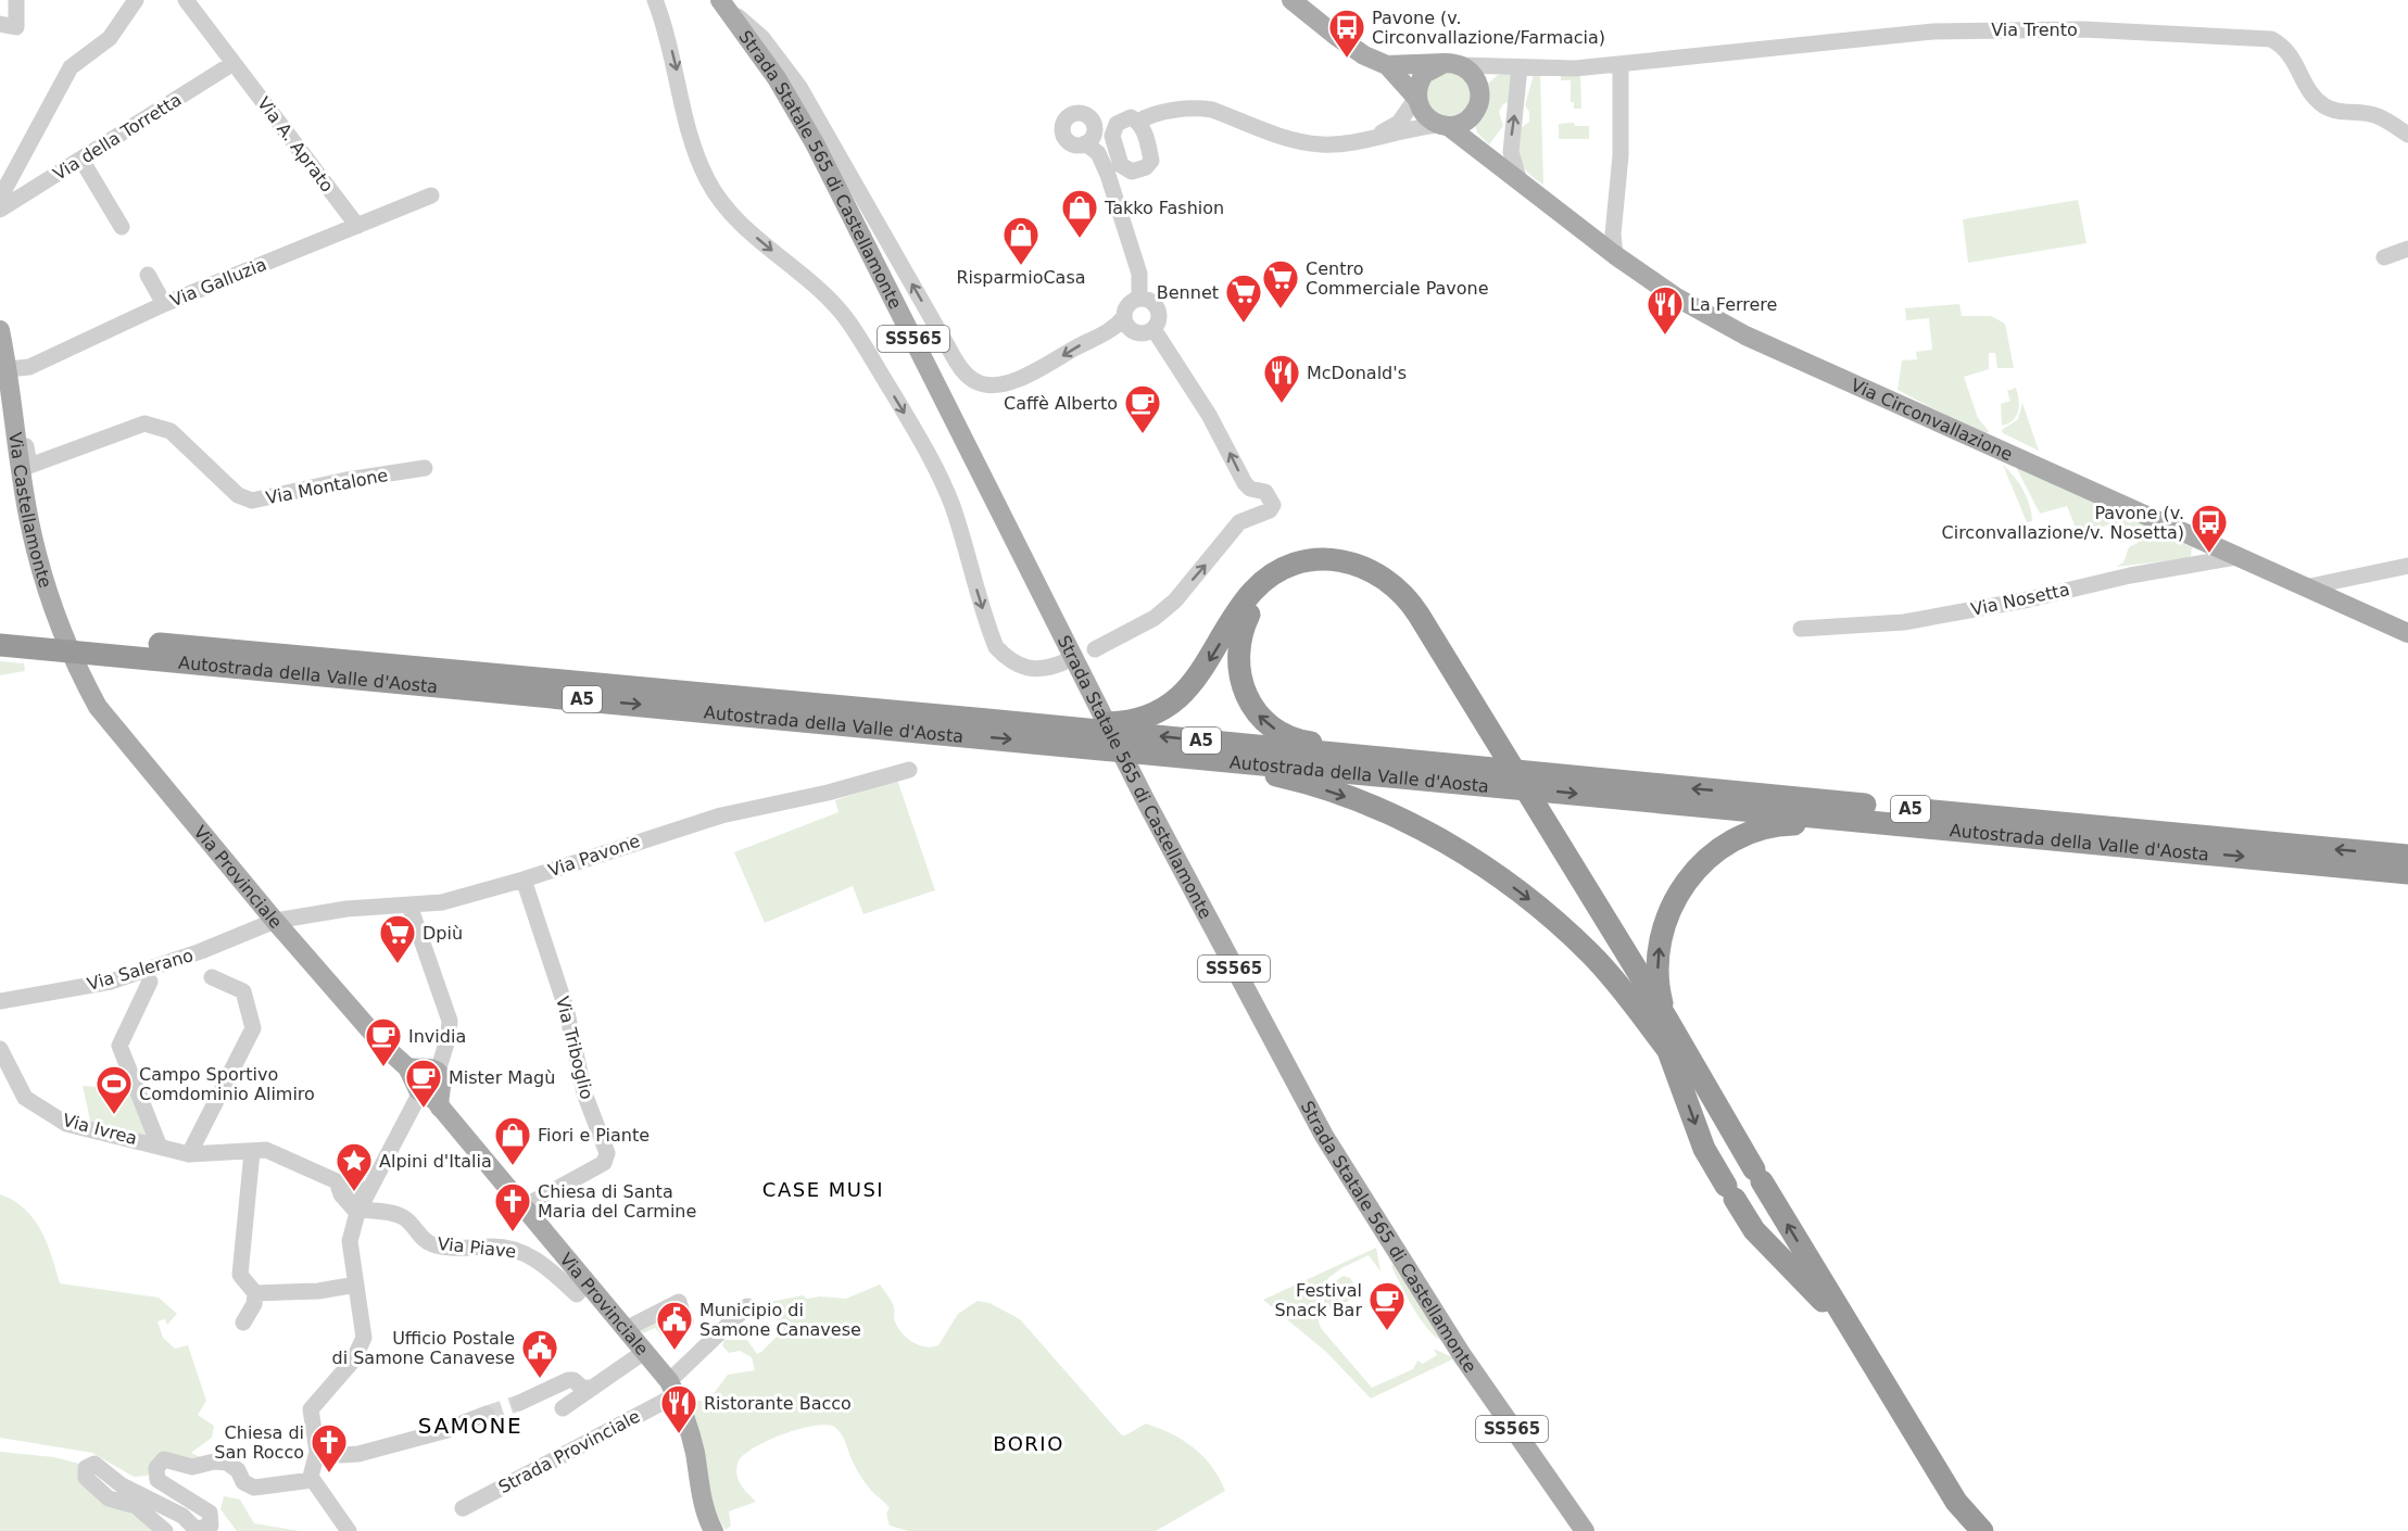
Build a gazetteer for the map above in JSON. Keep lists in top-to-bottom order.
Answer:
{
  "streets": {
    "highway": ["Autostrada della Valle d'Aosta", "A5"],
    "main road": [
      "Strada Statale 565 di Castellamonte",
      "SS565",
      "Via Circonvallazione",
      "Via Castellamonte",
      "Via Provinciale"
    ],
    "street": [
      "Via Trento",
      "Via della Torretta",
      "Via A. Aprato",
      "Via Galluzia",
      "Via Montalone",
      "Via Nosetta",
      "Via Pavone",
      "Via Salerano",
      "Via Triboglio",
      "Via Ivrea",
      "Via Piave",
      "Strada Provinciale"
    ]
  },
  "crossings": [
    ["Via Trento", "Via Circonvallazione"],
    ["Via della Torretta", "Via A. Aprato"],
    ["Via A. Aprato", "Via Galluzia"],
    ["Via Galluzia", "Via Castellamonte"],
    ["Via Circonvallazione", "Via Nosetta"],
    ["Via Montalone", "Via Castellamonte"],
    ["Via Castellamonte", "Via Provinciale"],
    ["Via Pavone", "Via Provinciale"],
    ["Via Pavone", "Via Salerano"],
    ["Via Pavone", "Via Triboglio"],
    ["Via Provinciale", "Via Salerano"],
    ["Via Provinciale", "Via Triboglio"],
    ["Via Provinciale", "Via Piave"],
    ["Via Provinciale", "Strada Provinciale"]
  ],
  "districts": ["CASE MUSI", "SAMONE", "BORIO"],
  "places": {
    "bus stop": ["Pavone (v. Circonvallazione/Farmacia)", "Pavone (v. Circonvallazione/v. Nosetta)"],
    "shop": ["Takko Fashion", "RisparmioCasa", "Fiori e Piante"],
    "supermarket": ["Centro Commerciale Pavone", "Bennet", "Dpiù"],
    "restaurant": ["La Ferrere", "McDonald's", "Ristorante Bacco"],
    "cafe": [
      "Caffè Alberto",
      "Invidia",
      "Mister Magù",
      "Festival Snack Bar"
    ],
    "sports": ["Campo Sportivo Comdominio Alimiro"],
    "place": ["Alpini d'Italia"],
    "church": ["Chiesa di Santa Maria del Carmine", "Chiesa di San Rocco"],
    "public building": ["Municipio di Samone Canavese", "Ufficio Postale di Samone Canavese"]
  }
}
